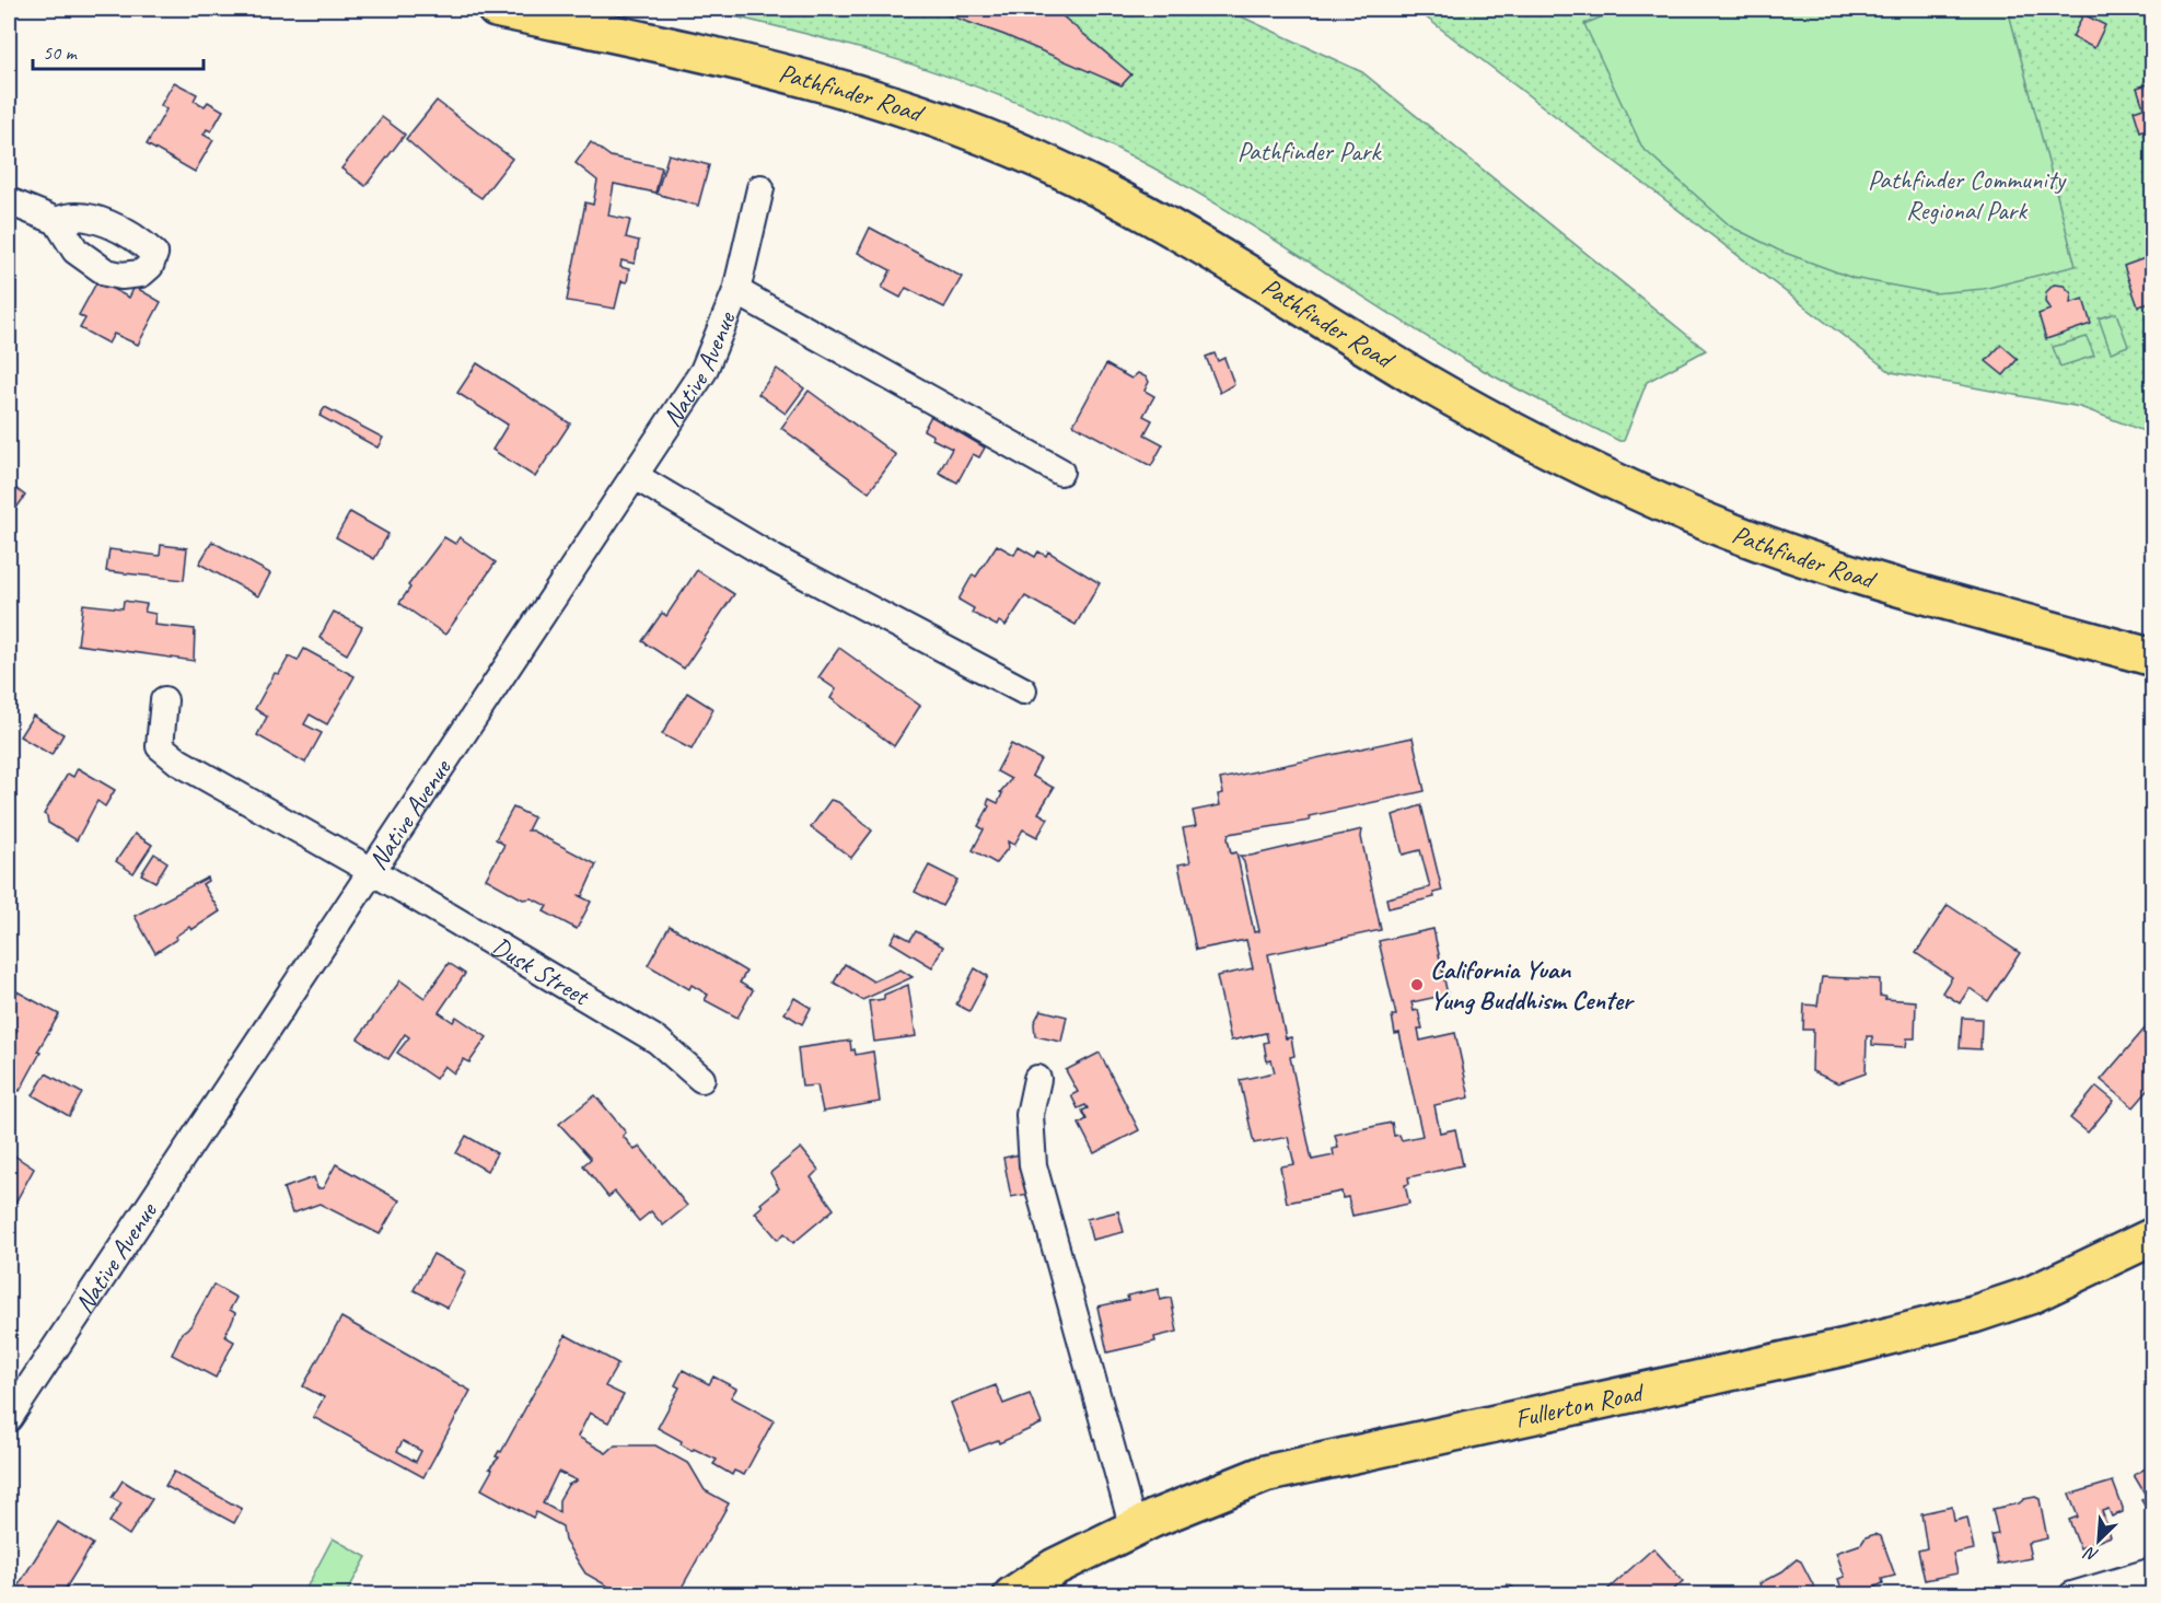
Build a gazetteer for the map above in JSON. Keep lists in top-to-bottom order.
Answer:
{
  "streets": {
    "main road": ["Pathfinder Road", "Fullerton Road"],
    "street": ["Native Avenue", "Dusk Street"]
  },
  "crossings": [
    ["Native Avenue", "Dusk Street"]
  ],
  "parks": ["Pathfinder Park", "Pathfinder Community Regional Park"],
  "places": ["California Yuan Yung Buddhism Center"],
  "scale_bar": "50 m",
  "north": "bottom left"
}
